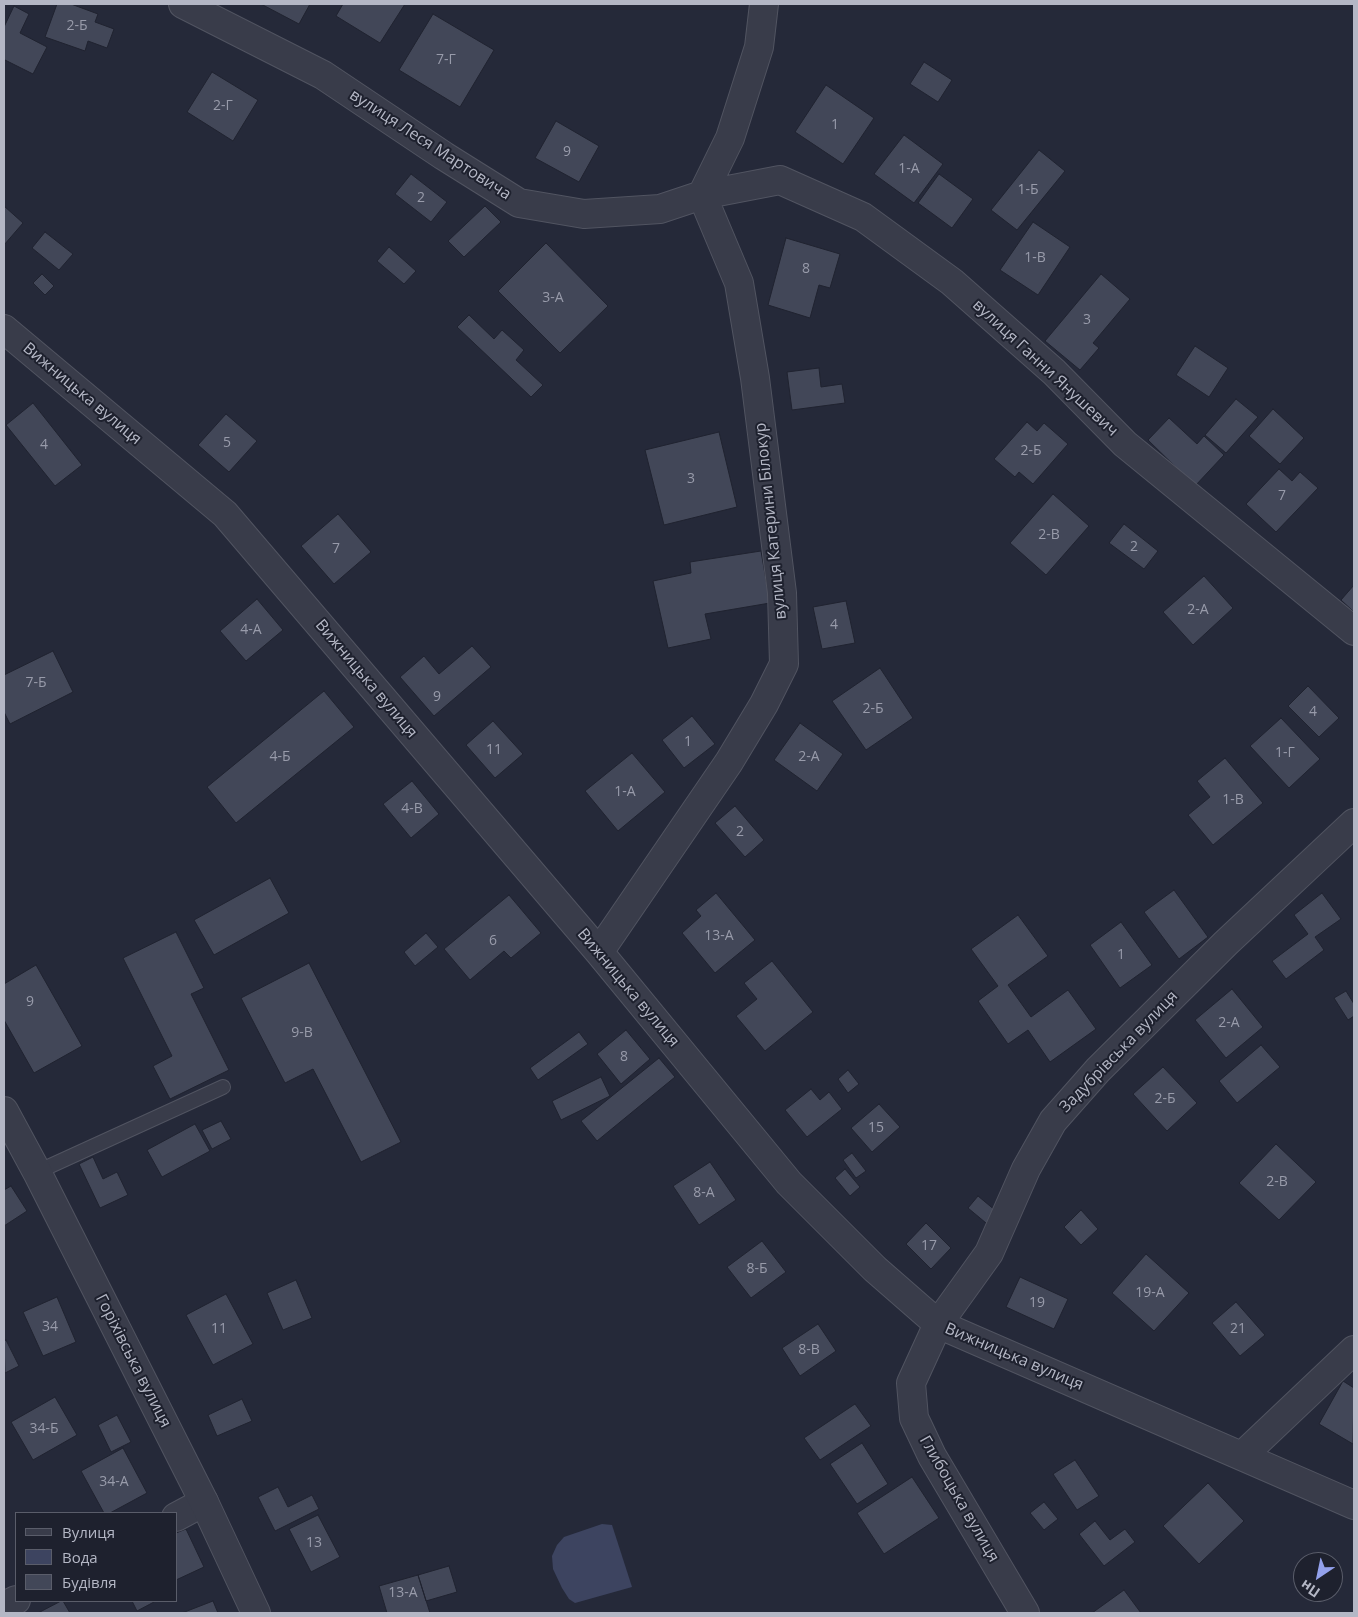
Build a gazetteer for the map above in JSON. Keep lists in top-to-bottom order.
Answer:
{
  "streets": {
    "street": [
      "вулиця Леся Мартовича",
      "вулиця Ганни Янушевич",
      "Вижницька вулиця",
      "вулиця Катерини Білокур",
      "Задубрівська вулиця",
      "Горіхівська вулиця",
      "Глибоцька вулиця"
    ]
  },
  "crossings": [
    ["вулиця Леся Мартовича", "вулиця Ганни Янушевич"],
    ["вулиця Леся Мартовича", "вулиця Катерини Білокур"],
    ["вулиця Ганни Янушевич", "вулиця Катерини Білокур"],
    ["Вижницька вулиця", "вулиця Катерини Білокур"],
    ["Вижницька вулиця", "Задубрівська вулиця"],
    ["Вижницька вулиця", "Глибоцька вулиця"],
    ["Задубрівська вулиця", "Глибоцька вулиця"]
  ],
  "house_numbers": [
    "2-Б",
    "7-Г",
    "2-Г",
    "1",
    "9",
    "1-А",
    "1-Б",
    "2",
    "1-В",
    "8",
    "3-А",
    "3",
    "5",
    "4",
    "2-Б",
    "3",
    "7",
    "2-В",
    "2",
    "7",
    "2-А",
    "4",
    "4-А",
    "7-Б",
    "9",
    "2-Б",
    "4",
    "1",
    "11",
    "1-Г",
    "4-Б",
    "2-А",
    "1-А",
    "1-В",
    "4-В",
    "2",
    "13-А",
    "6",
    "1",
    "9",
    "2-А",
    "9-В",
    "8",
    "2-Б",
    "15",
    "2-В",
    "8-А",
    "17",
    "8-Б",
    "19-А",
    "19",
    "34",
    "11",
    "21",
    "8-В",
    "34-Б",
    "34-А",
    "13",
    "13-А"
  ],
  "legend": ["Вулиця", "Вода", "Будівля"],
  "north": "bottom left"
}
